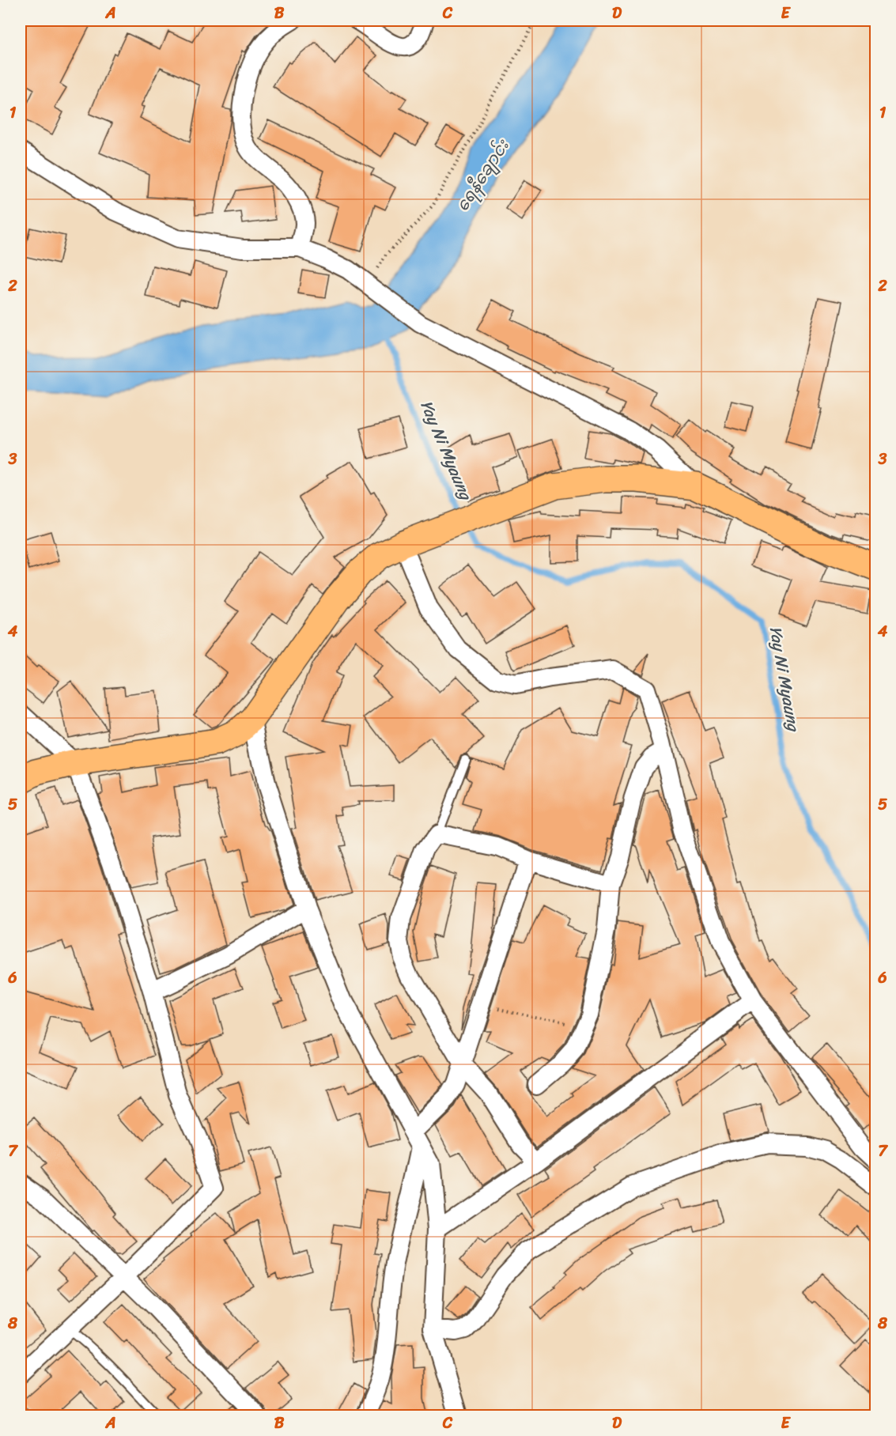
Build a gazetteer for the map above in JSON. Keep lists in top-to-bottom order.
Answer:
{
  "water": ["ရေနီချောင်း", "Yay Ni Myaung"],
  "grid": {
    "columns": [
      "A",
      "B",
      "C",
      "D",
      "E"
    ],
    "rows": [
      "1",
      "2",
      "3",
      "4",
      "5",
      "6",
      "7",
      "8"
    ]
  }
}
